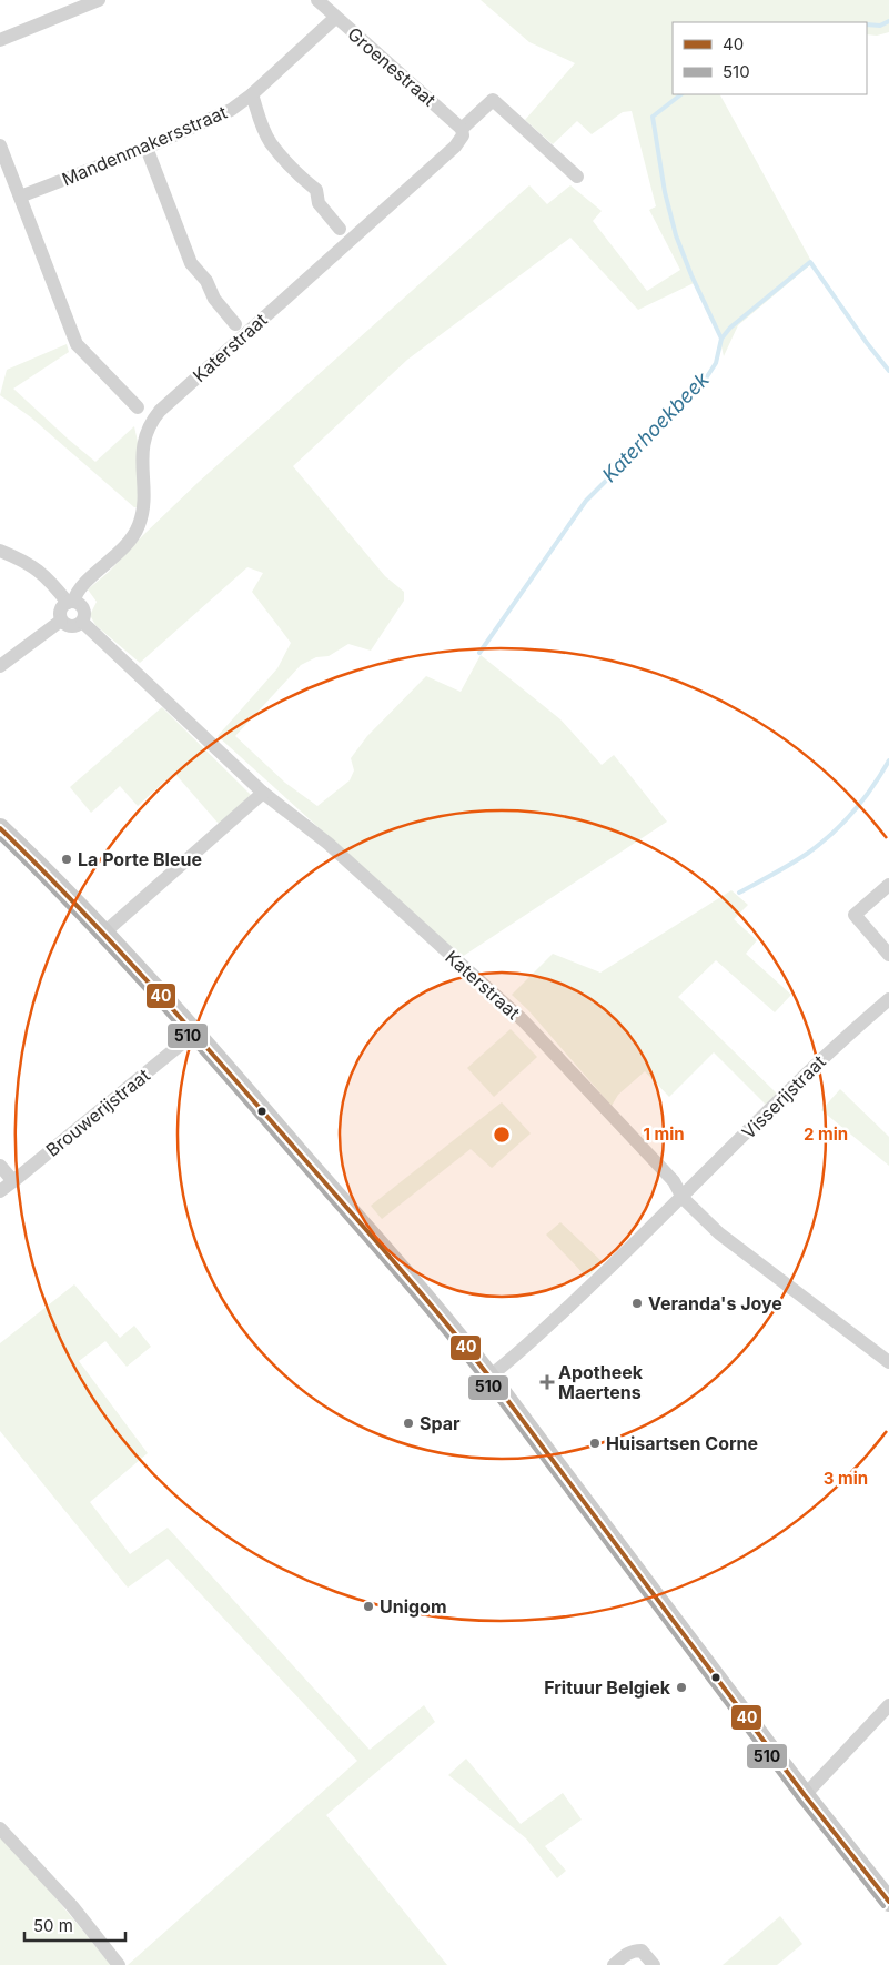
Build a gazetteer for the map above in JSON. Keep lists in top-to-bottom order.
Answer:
{
  "streets": {
    "street": [
      "Groenestraat",
      "Mandenmakersstraat",
      "Katerstraat",
      "Visserijstraat",
      "Brouwerijstraat"
    ]
  },
  "crossings": [
    ["Groenestraat", "Mandenmakersstraat"],
    ["Groenestraat", "Katerstraat"],
    ["Katerstraat", "Visserijstraat"]
  ],
  "water": ["Katerhoekbeek"],
  "places": {
    "other": [
      "La Porte Bleue",
      "Veranda's Joye",
      "Spar",
      "Huisartsen Corne",
      "Unigom",
      "Frituur Belgiek"
    ],
    "health": ["Apotheek Maertens"]
  },
  "lines": ["transit line 40", "transit line 510"],
  "legend": ["40", "510"],
  "scale_bar": "50 m",
  "rings": ["1 min", "2 min", "3 min"]
}
